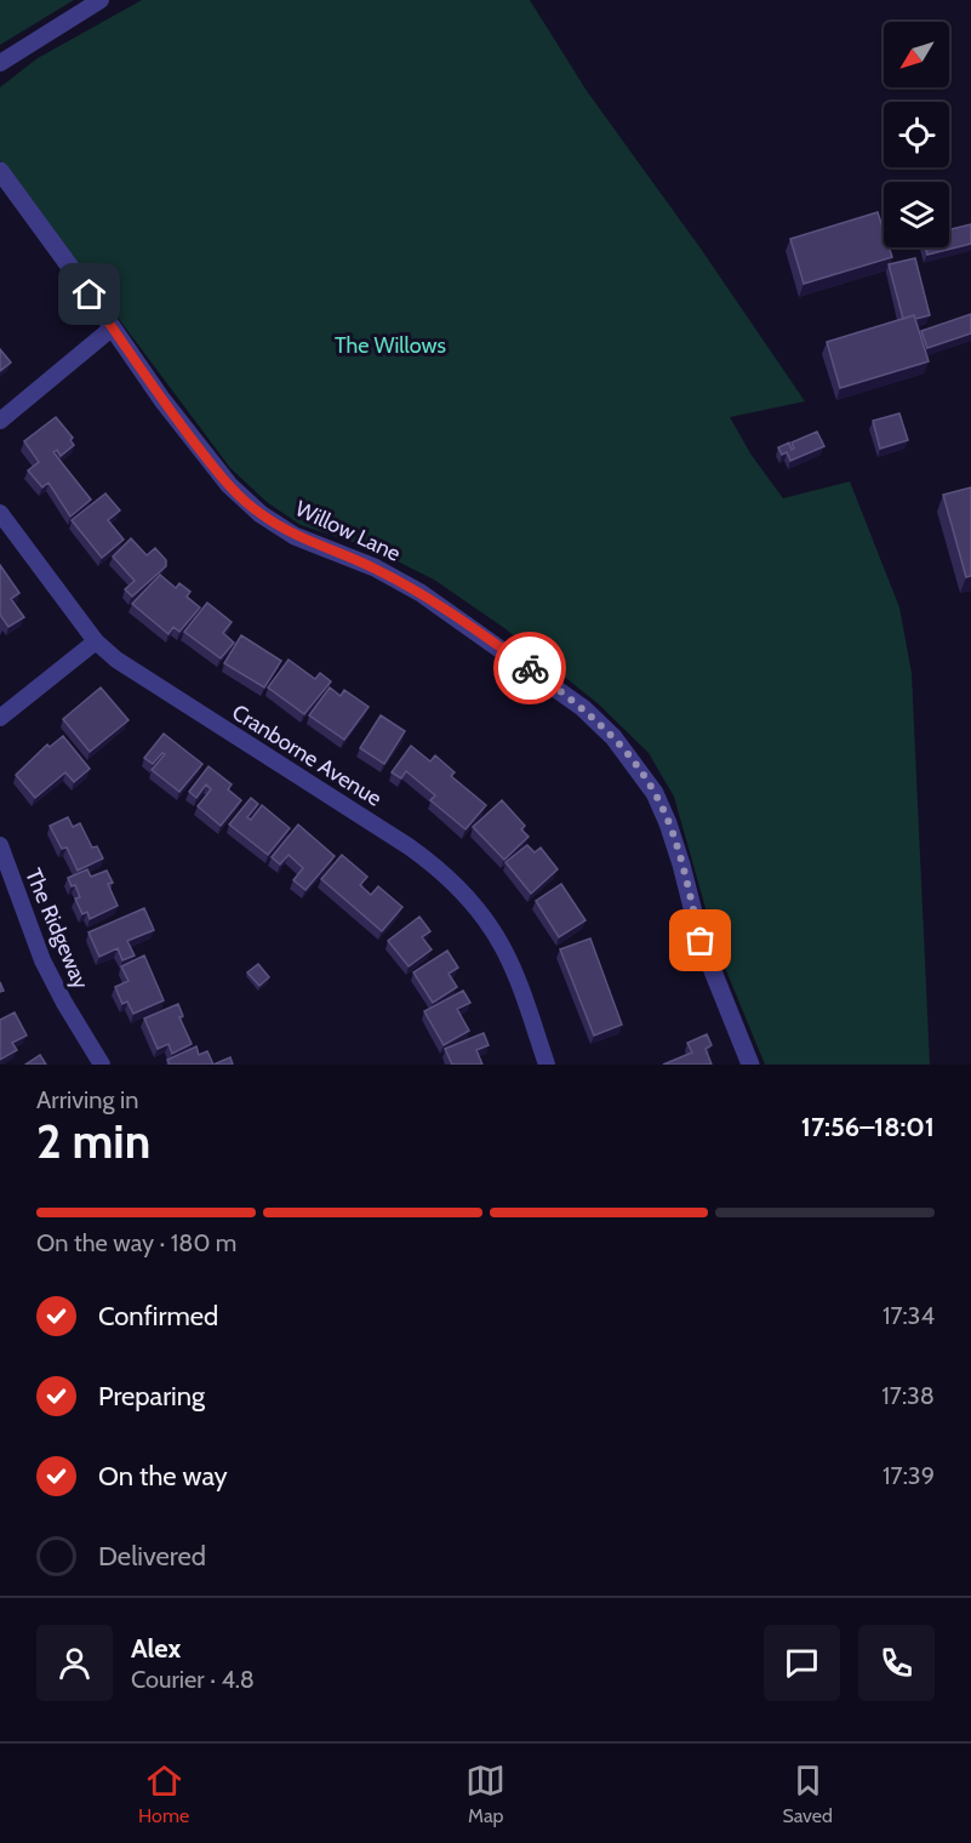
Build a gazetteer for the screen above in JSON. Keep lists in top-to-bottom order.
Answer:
{
  "streets": {
    "street": ["Willow Lane", "Cranborne Avenue", "The Ridgeway"]
  },
  "parks": ["The Willows"],
  "north": "bottom left",
  "page": {
    "heading": ["2 min", "Arriving in", "17:56–18:01"],
    "panel": ["Alex", "Courier · 4.8"],
    "bar": "On the way · 180 m",
    "list": [
      ["Confirmed", "17:34"],
      ["Preparing", "17:38"],
      ["On the way", "17:39"],
      "Delivered"
    ],
    "tabs": ["Home", "Map", "Saved"]
  }
}
